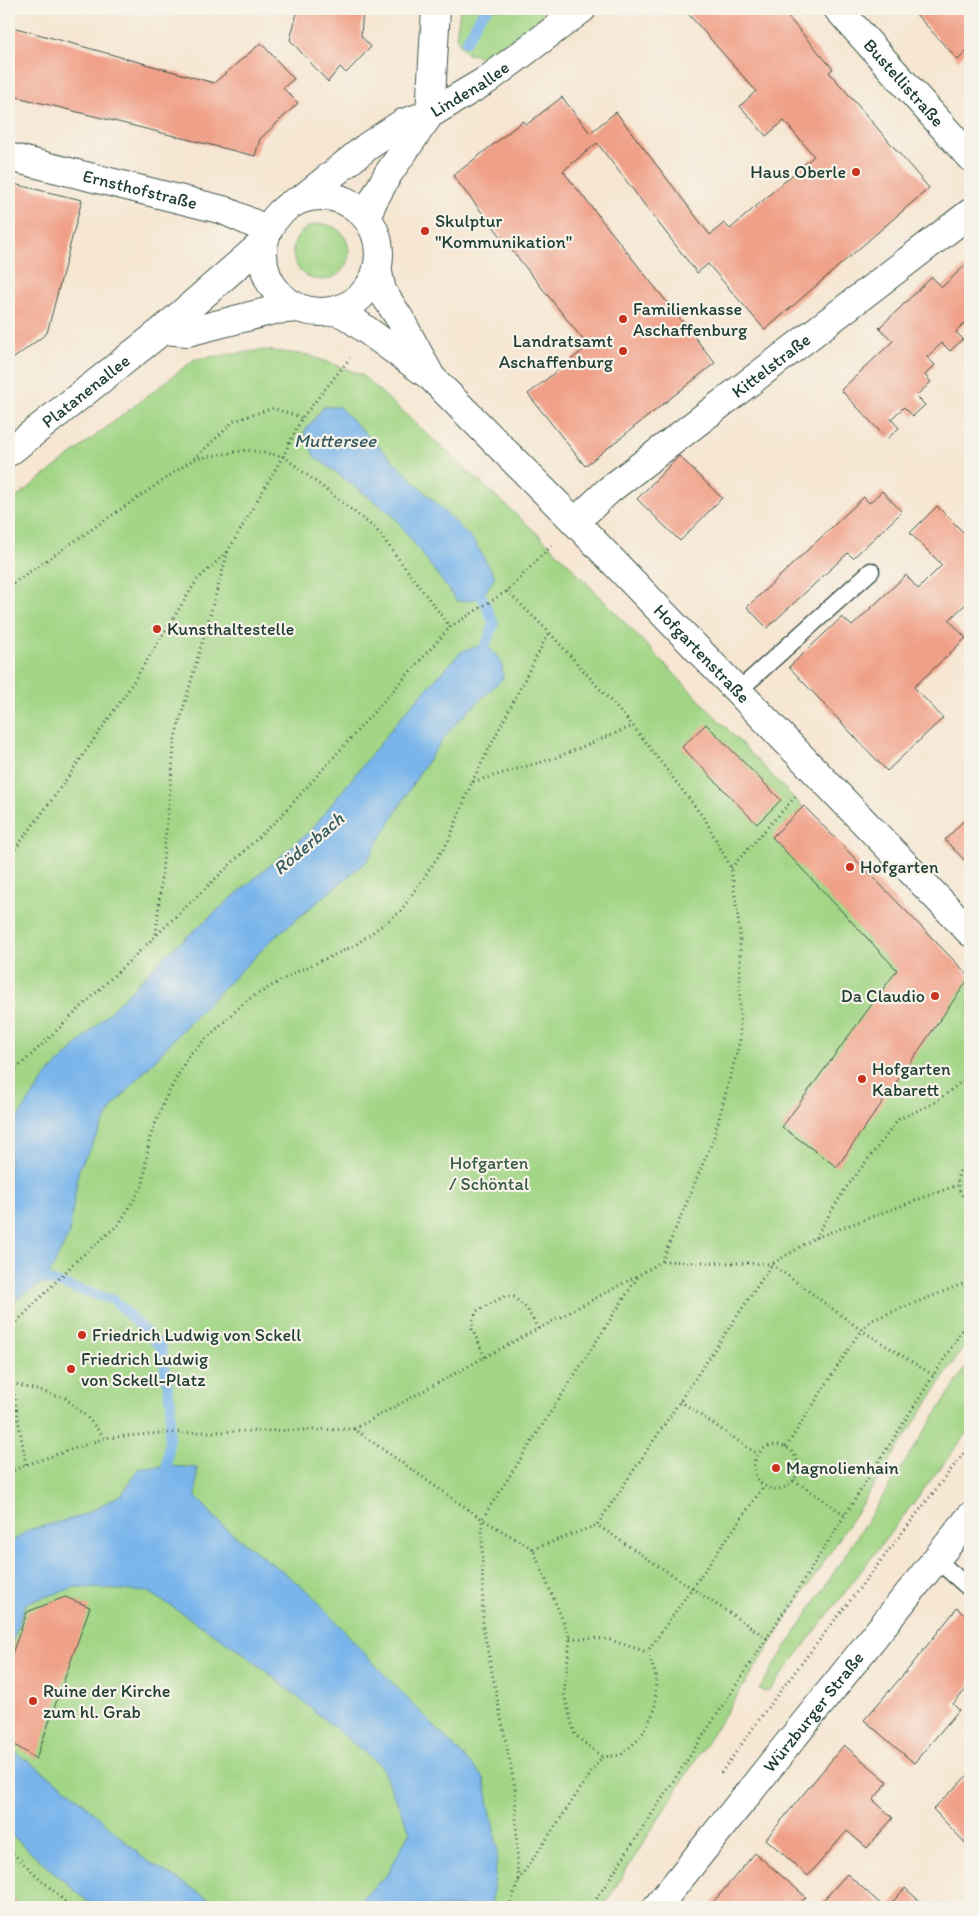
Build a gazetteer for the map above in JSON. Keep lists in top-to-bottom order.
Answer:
{
  "streets": {
    "street": [
      "Bustellistraße",
      "Lindenallee",
      "Ernsthofstraße",
      "Kittelstraße",
      "Platanenallee",
      "Hofgartenstraße",
      "Würzburger Straße"
    ]
  },
  "crossings": [
    ["Lindenallee", "Ernsthofstraße"],
    ["Lindenallee", "Platanenallee"],
    ["Lindenallee", "Hofgartenstraße"],
    ["Ernsthofstraße", "Platanenallee"],
    ["Ernsthofstraße", "Hofgartenstraße"],
    ["Kittelstraße", "Hofgartenstraße"],
    ["Platanenallee", "Hofgartenstraße"]
  ],
  "water": ["Muttersee", "Röderbach"],
  "parks": ["Hofgarten / Schöntal"],
  "places": [
    "Haus Oberle",
    "Skulptur \"Kommunikation\"",
    "Familienkasse Aschaffenburg",
    "Landratsamt Aschaffenburg",
    "Kunsthaltestelle",
    "Hofgarten",
    "Da Claudio",
    "Hofgarten Kabarett",
    "Friedrich Ludwig von Sckell",
    "Friedrich Ludwig von Sckell-Platz",
    "Magnolienhain",
    "Ruine der Kirche zum hl. Grab"
  ]
}
